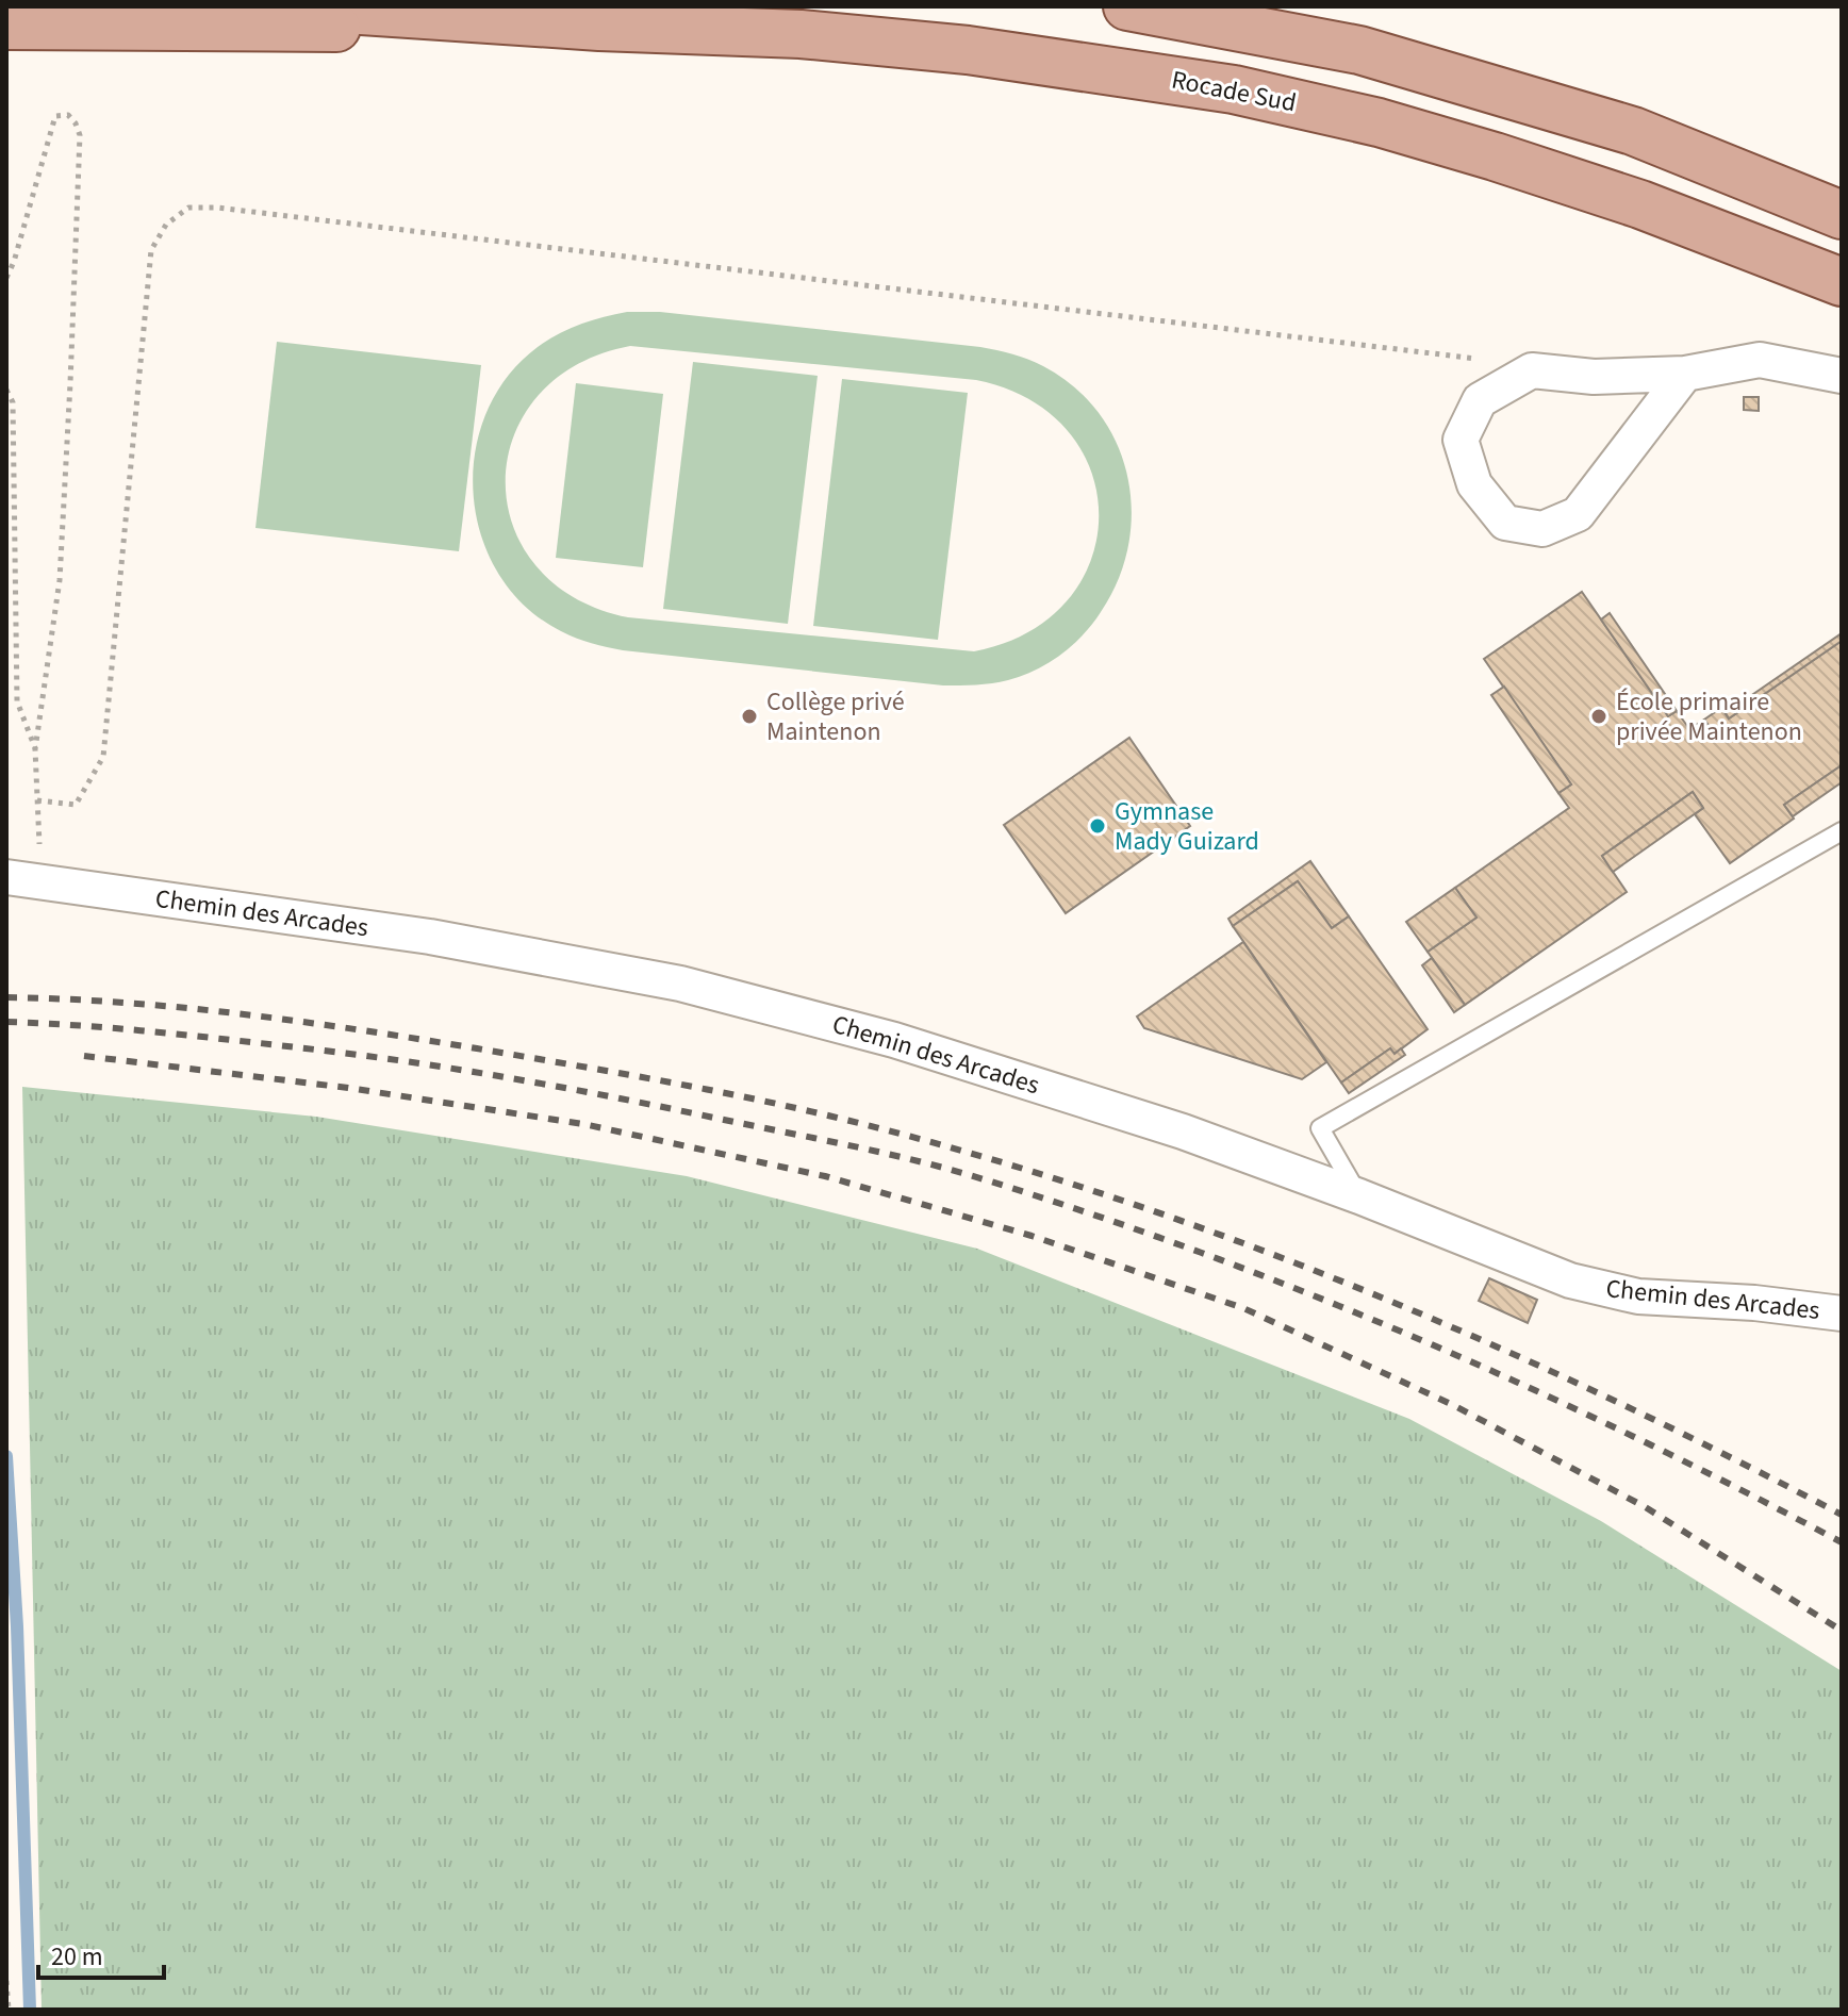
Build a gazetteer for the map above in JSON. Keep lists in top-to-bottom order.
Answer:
{
  "streets": {
    "main road": ["Rocade Sud"],
    "street": ["Chemin des Arcades"]
  },
  "places": ["Collège privé Maintenon", "École primaire privée Maintenon", "Gymnase Mady Guizard"],
  "scale_bar": "20 m"
}
